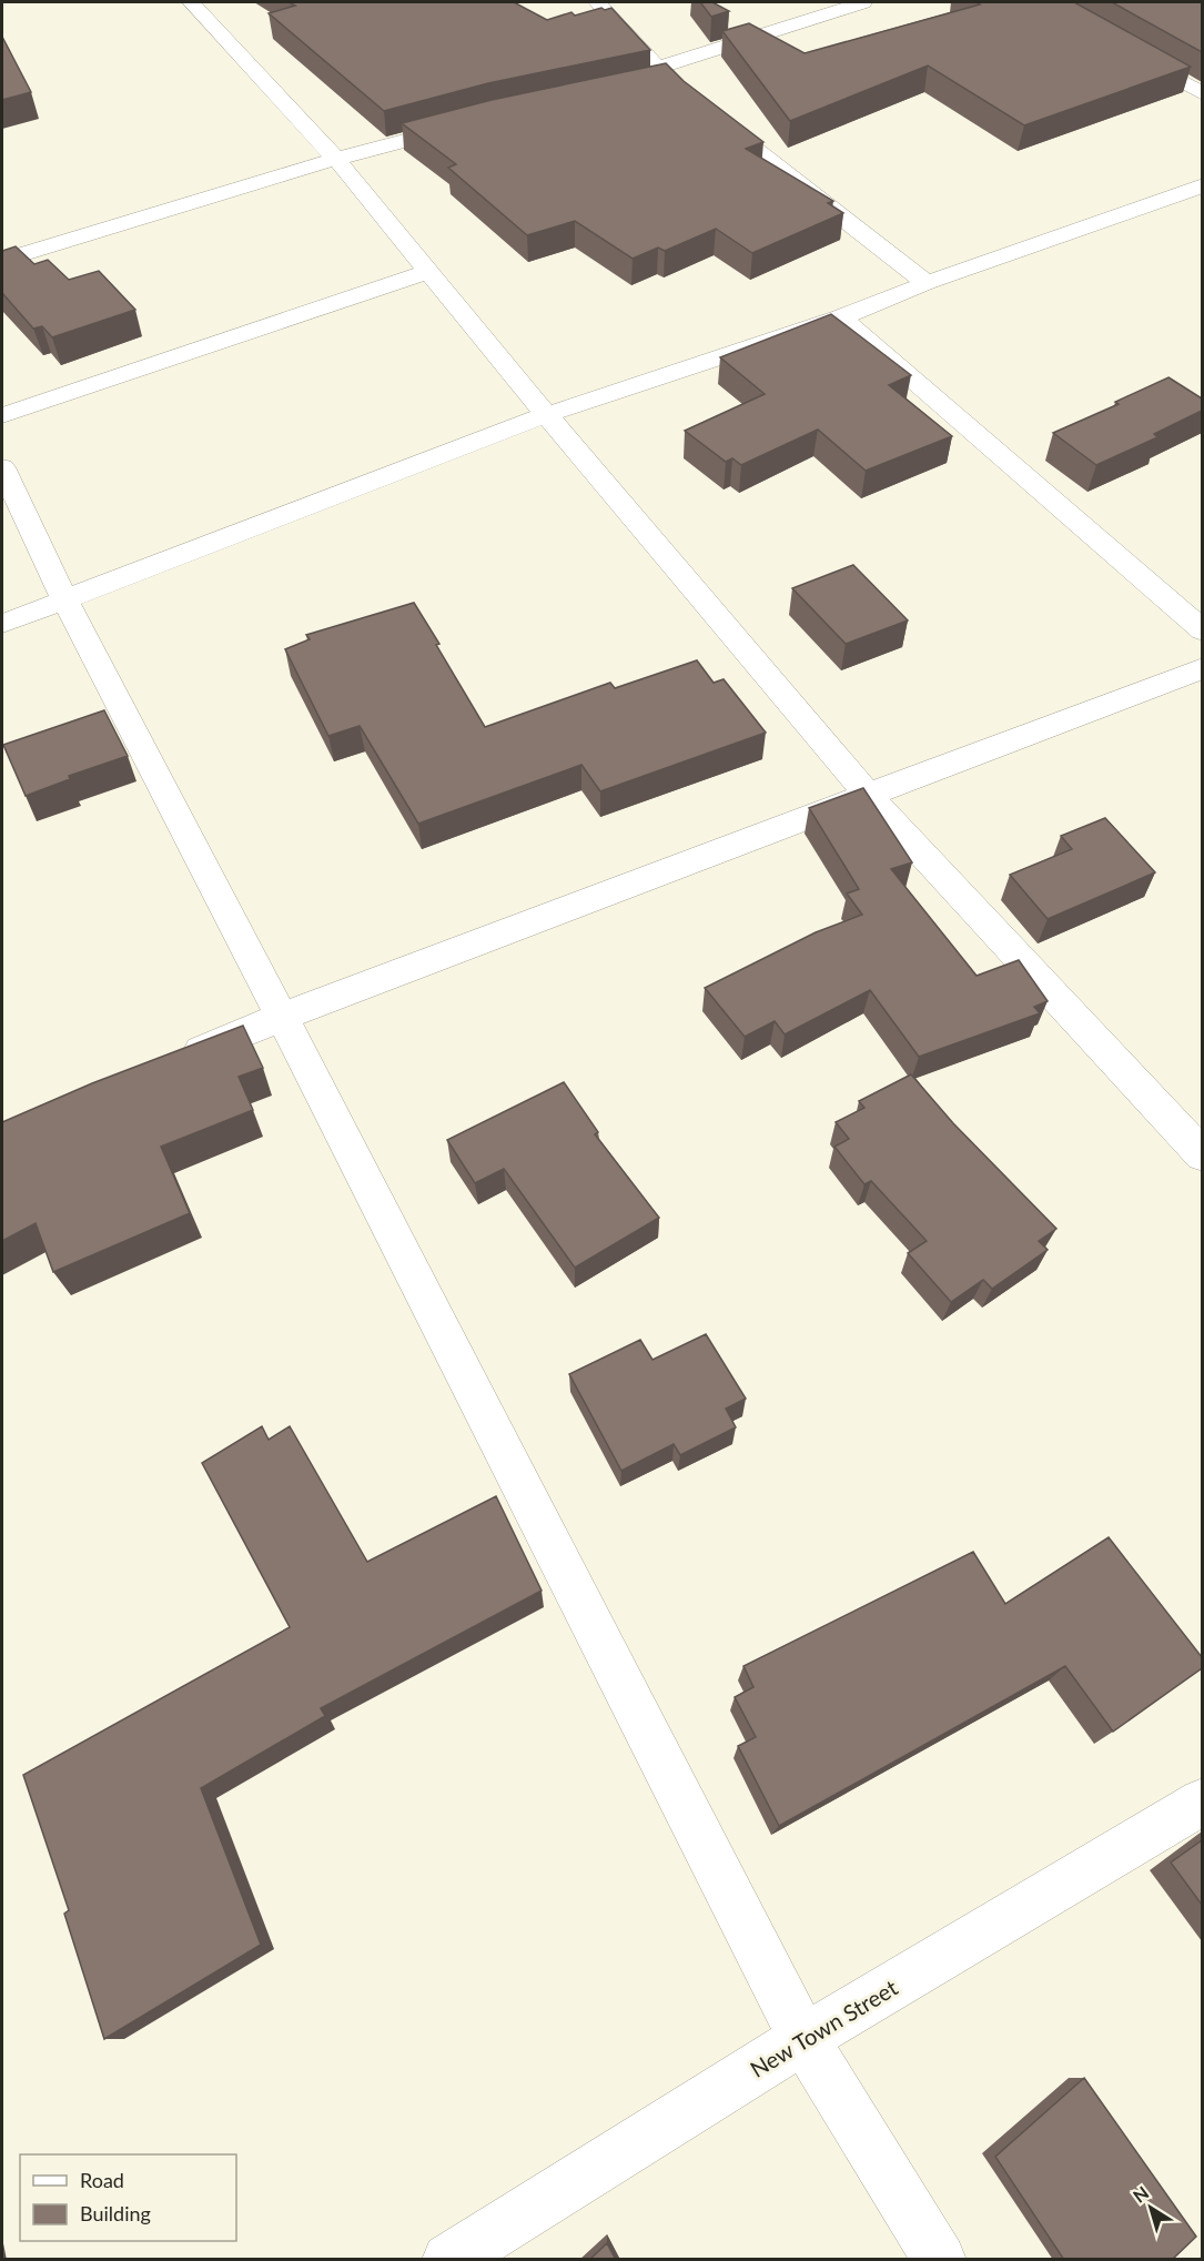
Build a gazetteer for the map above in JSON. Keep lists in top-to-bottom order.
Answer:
{
  "streets": {
    "street": ["New Town Street"]
  },
  "legend": ["Road", "Building"],
  "north": "top left"
}
